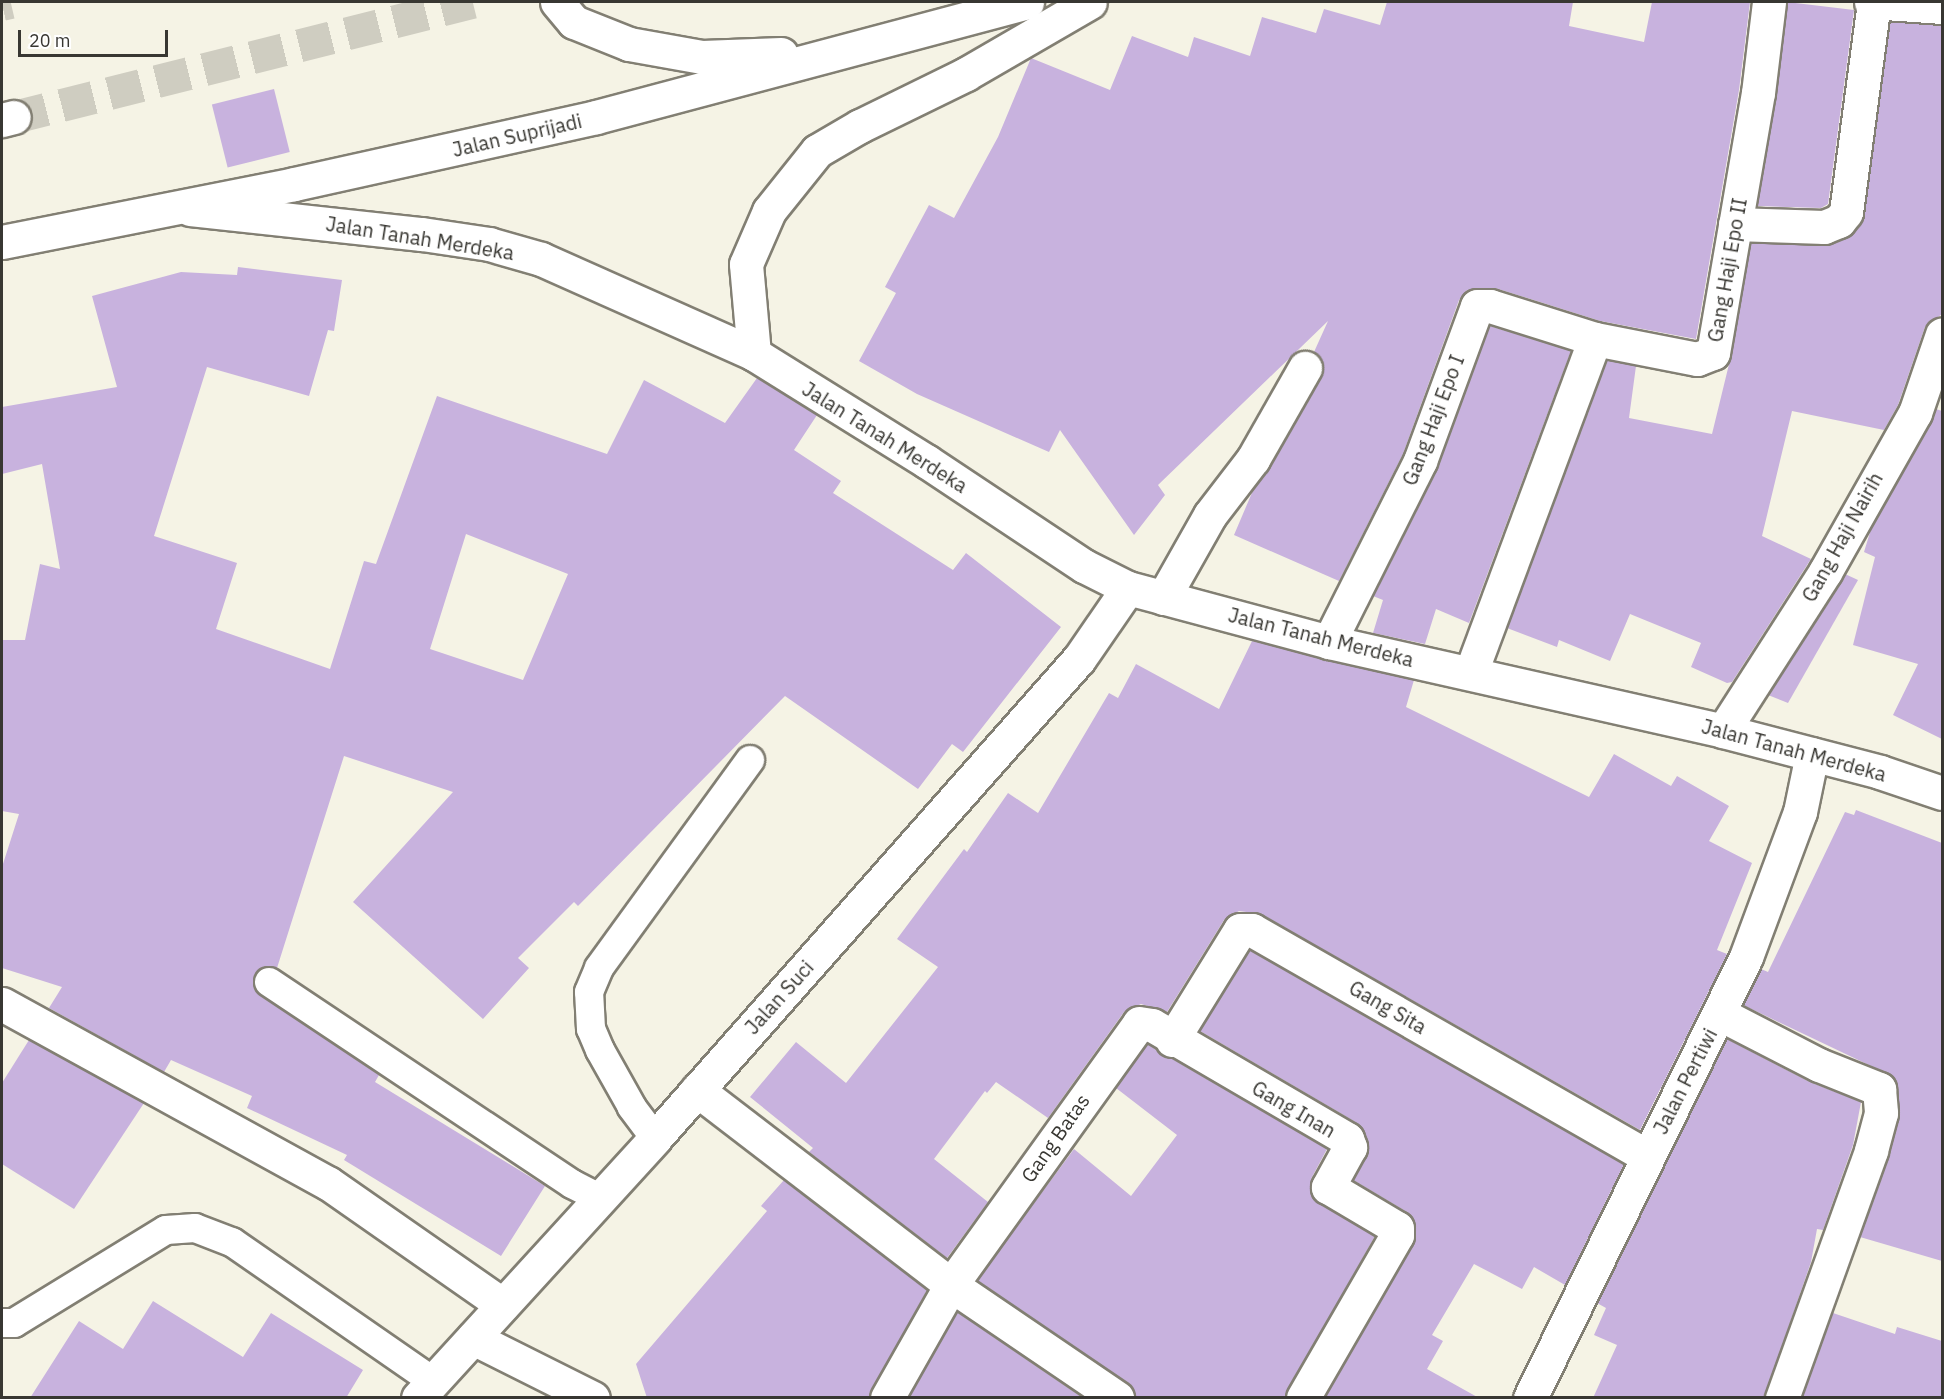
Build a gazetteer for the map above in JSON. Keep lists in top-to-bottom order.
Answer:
{
  "streets": {
    "street": [
      "Jalan Suprijadi",
      "Jalan Tanah Merdeka",
      "Gang Haji Epo II",
      "Gang Haji Epo I",
      "Gang Haji Nairih",
      "Jalan Suci",
      "Gang Sita",
      "Jalan Pertiwi",
      "Gang Inan",
      "Gang Batas"
    ]
  },
  "crossings": [
    ["Jalan Suprijadi", "Jalan Tanah Merdeka"],
    ["Jalan Tanah Merdeka", "Gang Haji Epo I"],
    ["Jalan Tanah Merdeka", "Gang Haji Nairih"],
    ["Jalan Tanah Merdeka", "Jalan Suci"],
    ["Jalan Tanah Merdeka", "Jalan Pertiwi"],
    ["Gang Haji Epo II", "Gang Haji Epo I"],
    ["Gang Sita", "Jalan Pertiwi"],
    ["Gang Sita", "Gang Inan"],
    ["Gang Sita", "Gang Batas"],
    ["Gang Inan", "Gang Batas"]
  ],
  "scale_bar": "20 m"
}
